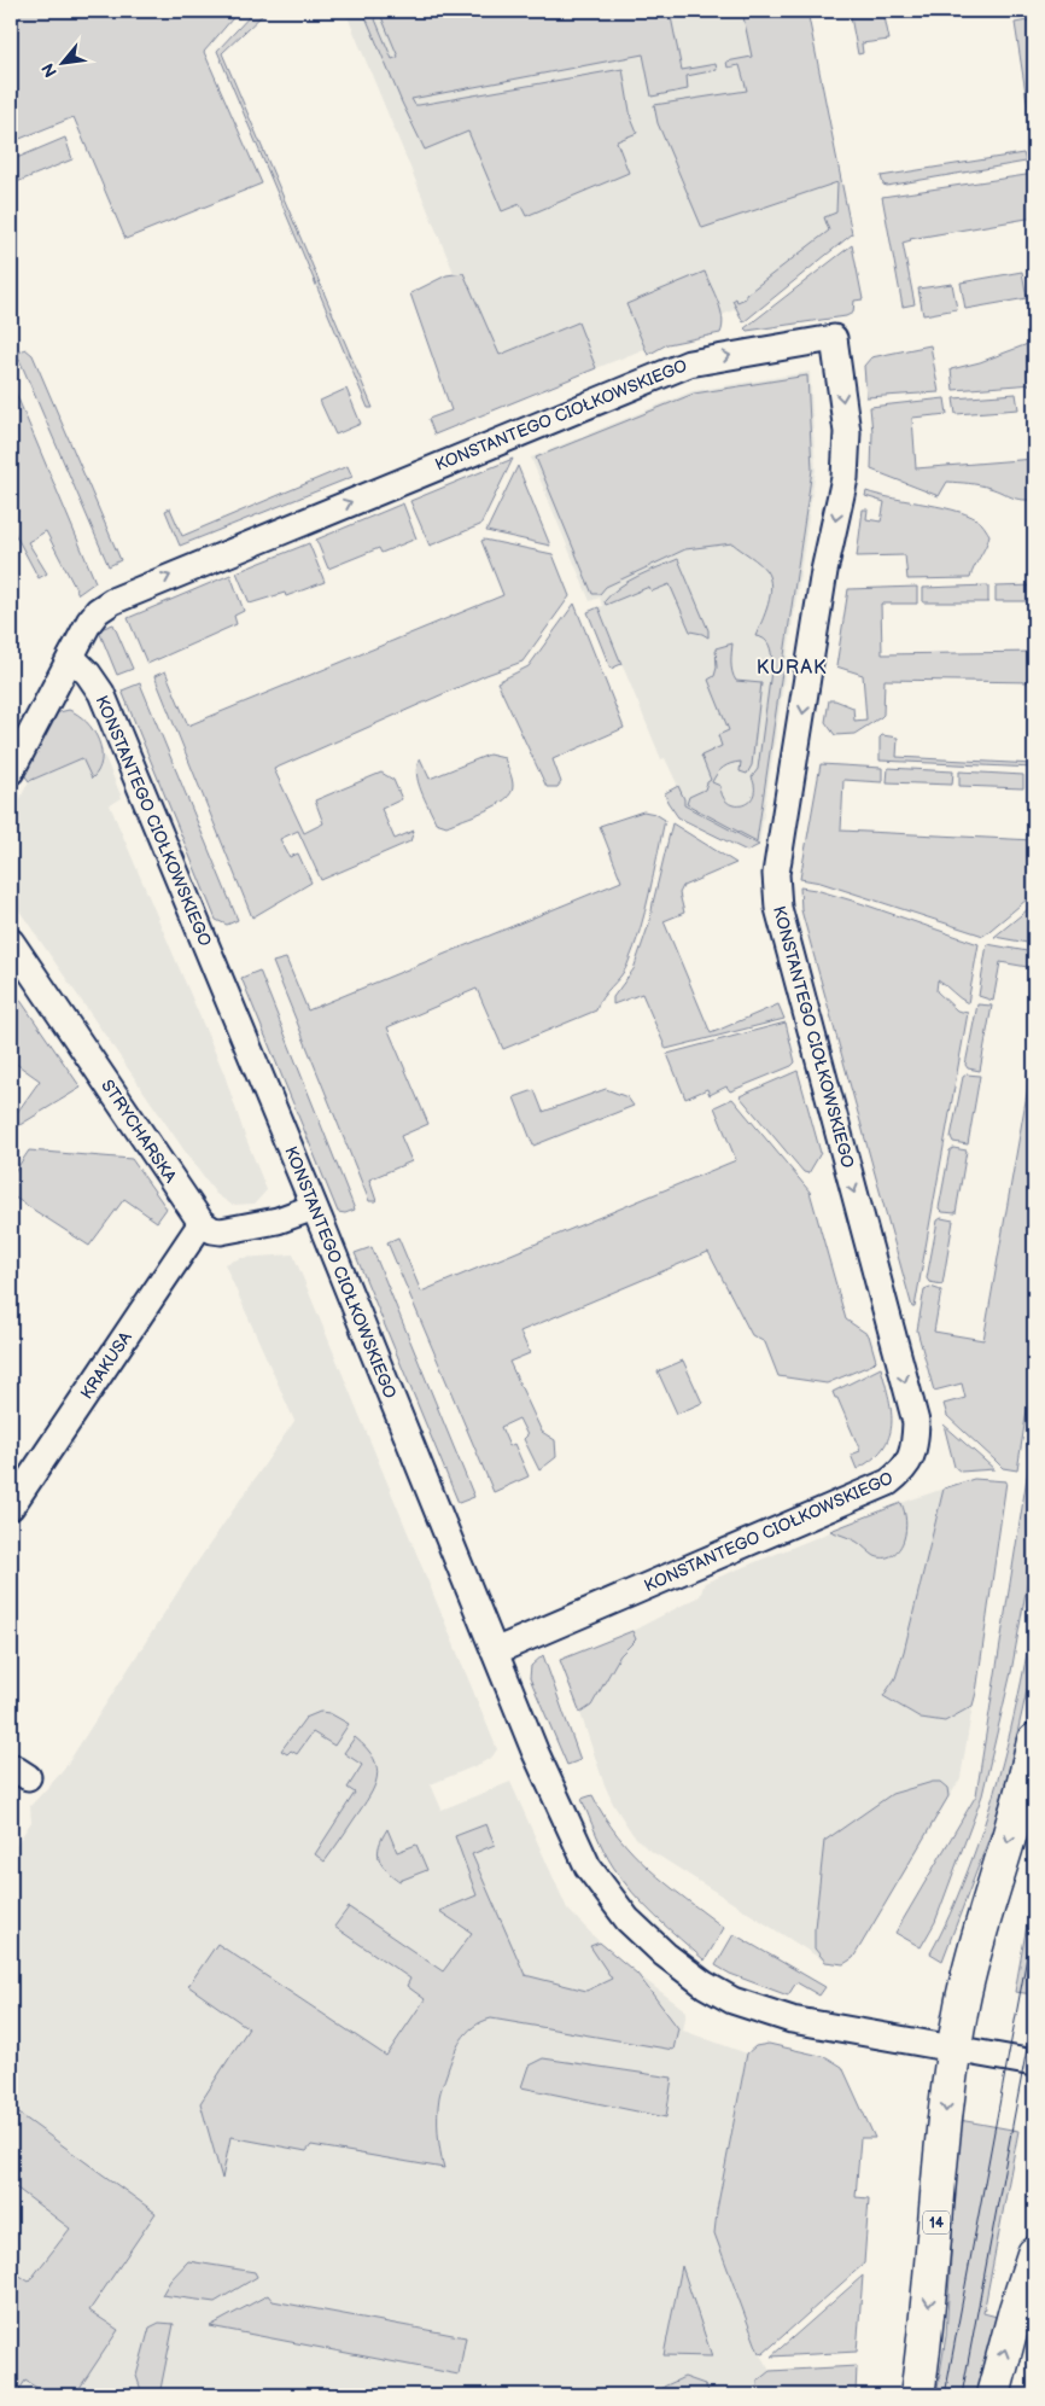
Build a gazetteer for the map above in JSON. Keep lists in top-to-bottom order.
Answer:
{
  "streets": {
    "main road": ["14"],
    "street": ["KONSTANTEGO CIOŁKOWSKIEGO", "STRYCHARSKA", "KRAKUSA"]
  },
  "crossings": [
    ["KONSTANTEGO CIOŁKOWSKIEGO", "14"],
    ["STRYCHARSKA", "KRAKUSA"]
  ],
  "districts": ["KURAK"],
  "north": "bottom left"
}
